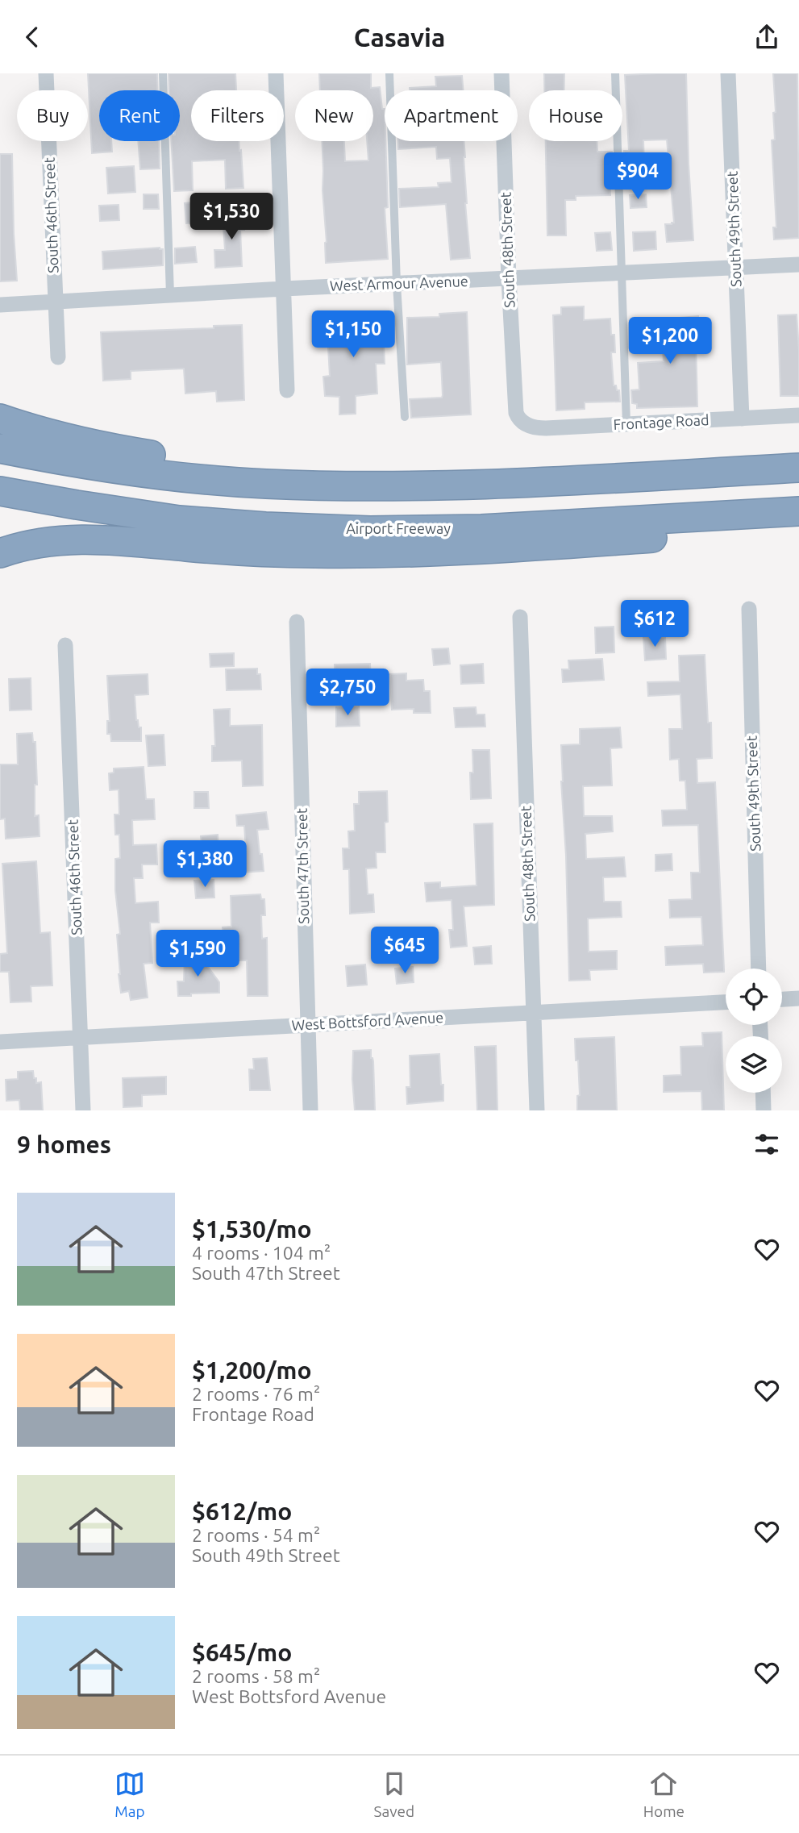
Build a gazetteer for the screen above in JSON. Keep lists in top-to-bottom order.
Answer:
{
  "streets": {
    "highway": ["Airport Freeway"],
    "street": [
      "South 46th Street",
      "South 49th Street",
      "South 48th Street",
      "West Armour Avenue",
      "Frontage Road",
      "South 47th Street",
      "West Bottsford Avenue"
    ]
  },
  "crossings": [
    ["South 46th Street", "West Armour Avenue"],
    ["South 46th Street", "West Bottsford Avenue"],
    ["South 49th Street", "West Armour Avenue"],
    ["South 49th Street", "Frontage Road"],
    ["South 48th Street", "West Armour Avenue"],
    ["South 48th Street", "Frontage Road"],
    ["South 48th Street", "West Bottsford Avenue"],
    ["South 47th Street", "West Bottsford Avenue"]
  ],
  "page": {
    "header": "Casavia",
    "chip": [
      "Buy",
      "Rent",
      "Filters",
      "New",
      "Apartment",
      "House"
    ],
    "price": [
      "$904",
      "$1,530",
      "$1,150",
      "$1,200",
      "$612",
      "$2,750",
      "$1,380",
      "$645",
      "$1,590"
    ],
    "heading": "9 homes",
    "list": [
      {
        "name": "$1,530/mo",
        "note": "4 rooms · 104 m² · South 47th Street"
      },
      {
        "name": "$1,200/mo",
        "note": "2 rooms · 76 m² · Frontage Road"
      },
      {
        "name": "$612/mo",
        "note": "2 rooms · 54 m² · South 49th Street"
      },
      {
        "name": "$645/mo",
        "note": "2 rooms · 58 m² · West Bottsford Avenue"
      }
    ],
    "tabs": ["Map", "Saved", "Home"]
  }
}
